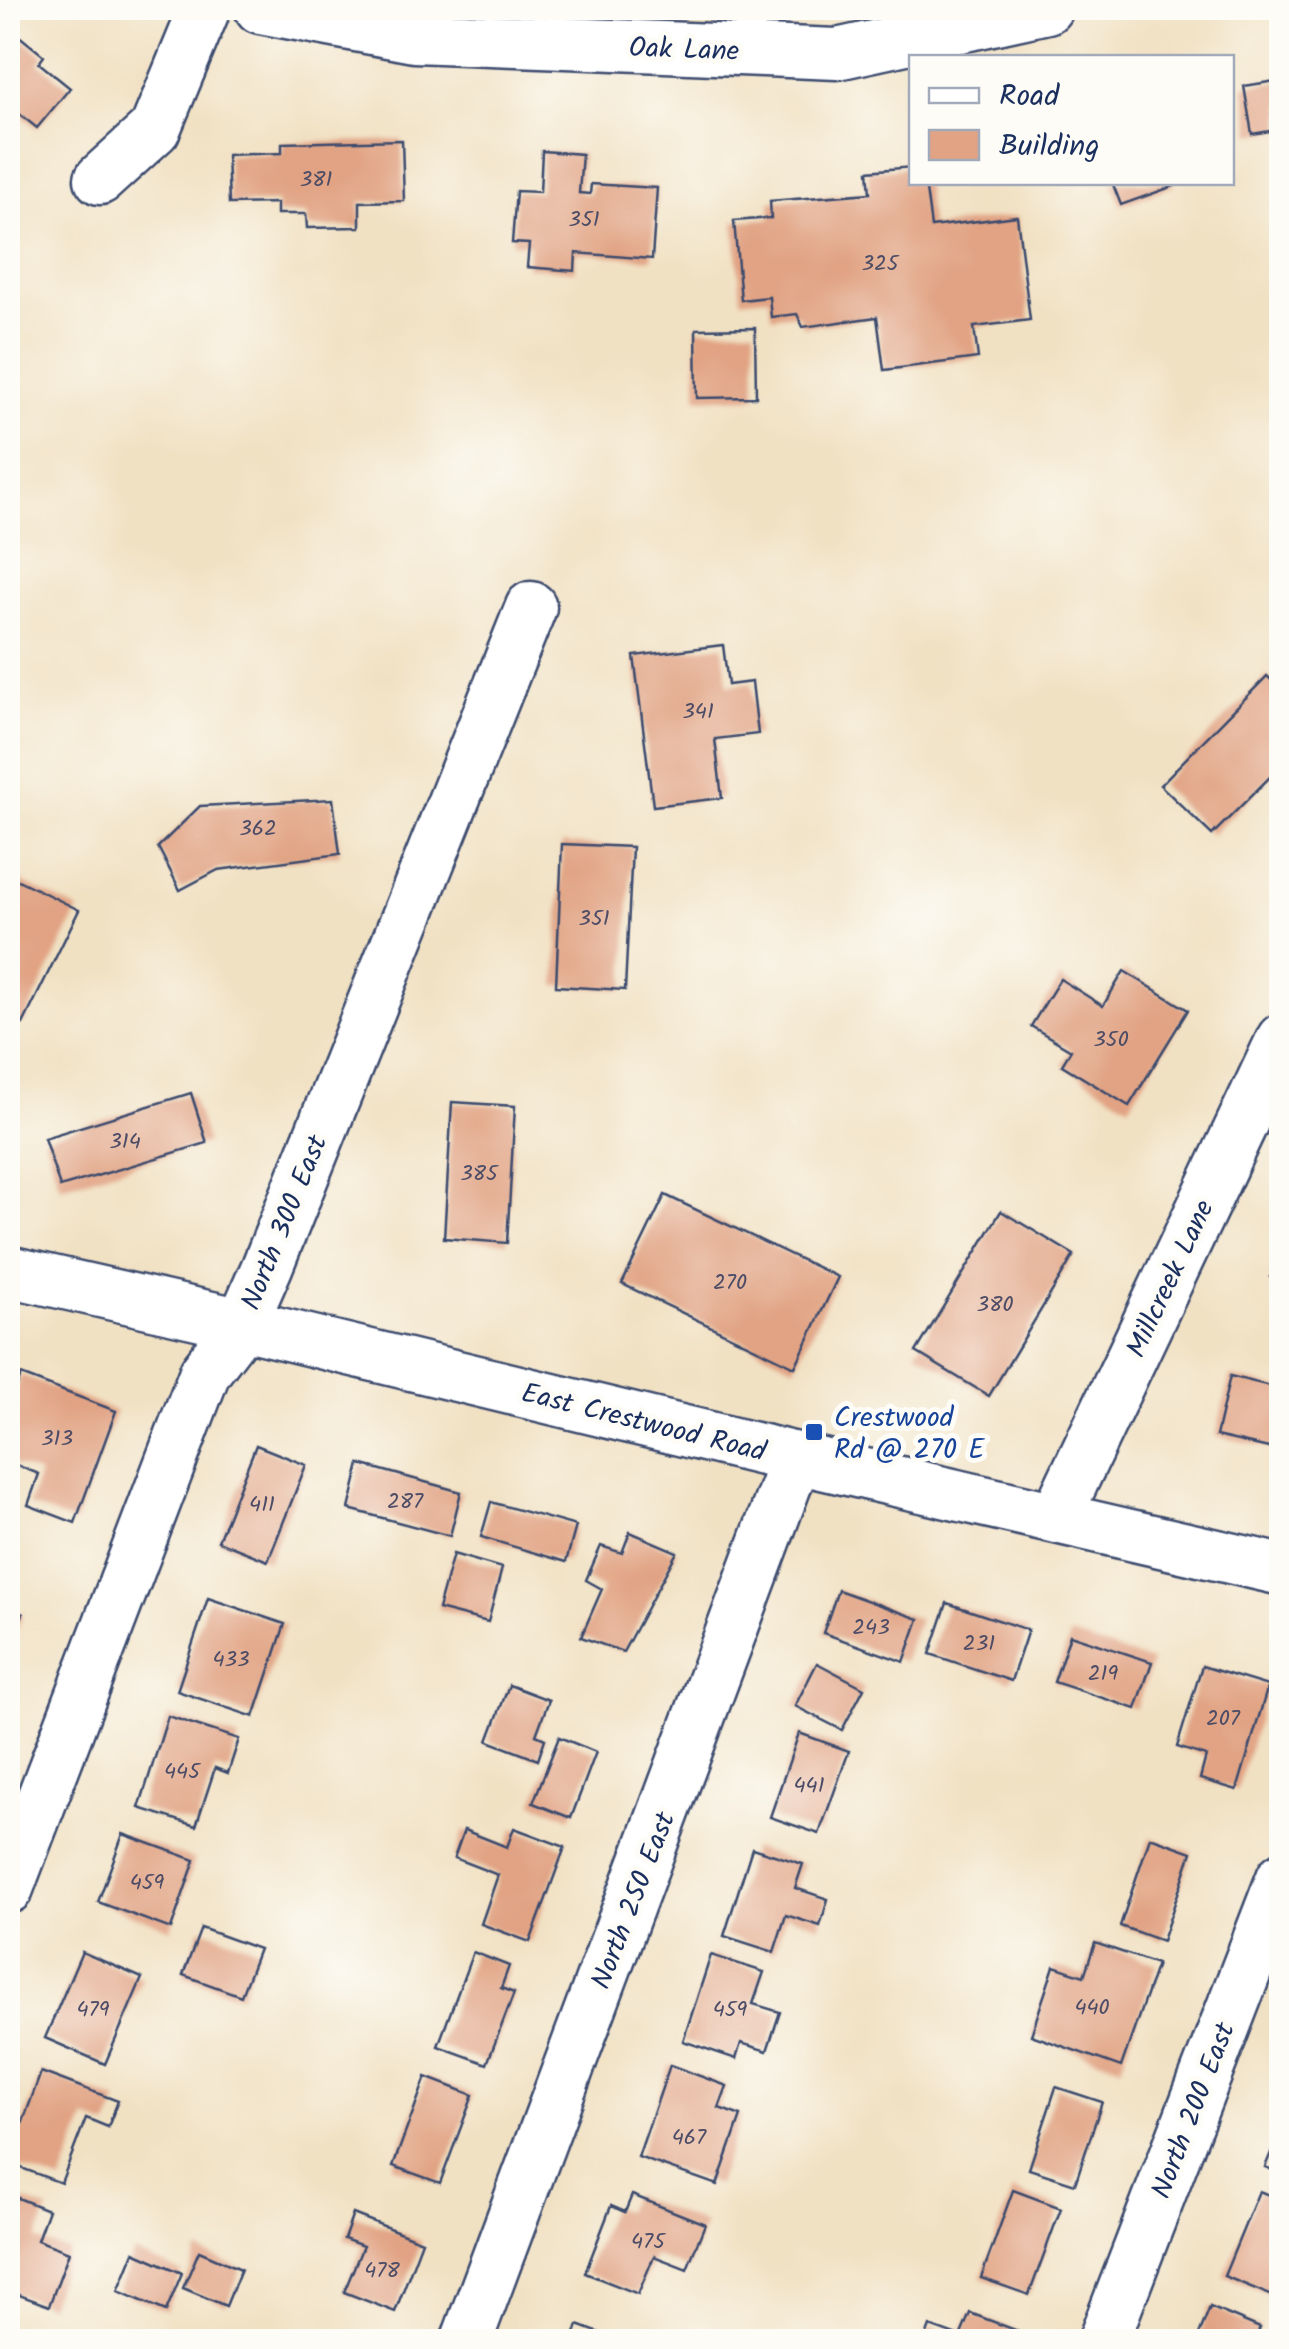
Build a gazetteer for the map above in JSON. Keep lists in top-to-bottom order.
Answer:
{
  "streets": {
    "street": [
      "Oak Lane",
      "North 300 East",
      "Millcreek Lane",
      "East Crestwood Road",
      "North 250 East",
      "North 200 East"
    ]
  },
  "crossings": [
    ["North 300 East", "East Crestwood Road"],
    ["Millcreek Lane", "East Crestwood Road"],
    ["East Crestwood Road", "North 250 East"]
  ],
  "places": {
    "transit": ["Crestwood Rd @ 270 E"]
  },
  "house_numbers": [
    "381",
    "351",
    "325",
    "341",
    "362",
    "351",
    "350",
    "314",
    "385",
    "270",
    "380",
    "313",
    "287",
    "411",
    "243",
    "231",
    "433",
    "219",
    "207",
    "445",
    "441",
    "459",
    "440",
    "479",
    "459",
    "467",
    "475",
    "478"
  ],
  "legend": ["Road", "Building"]
}
